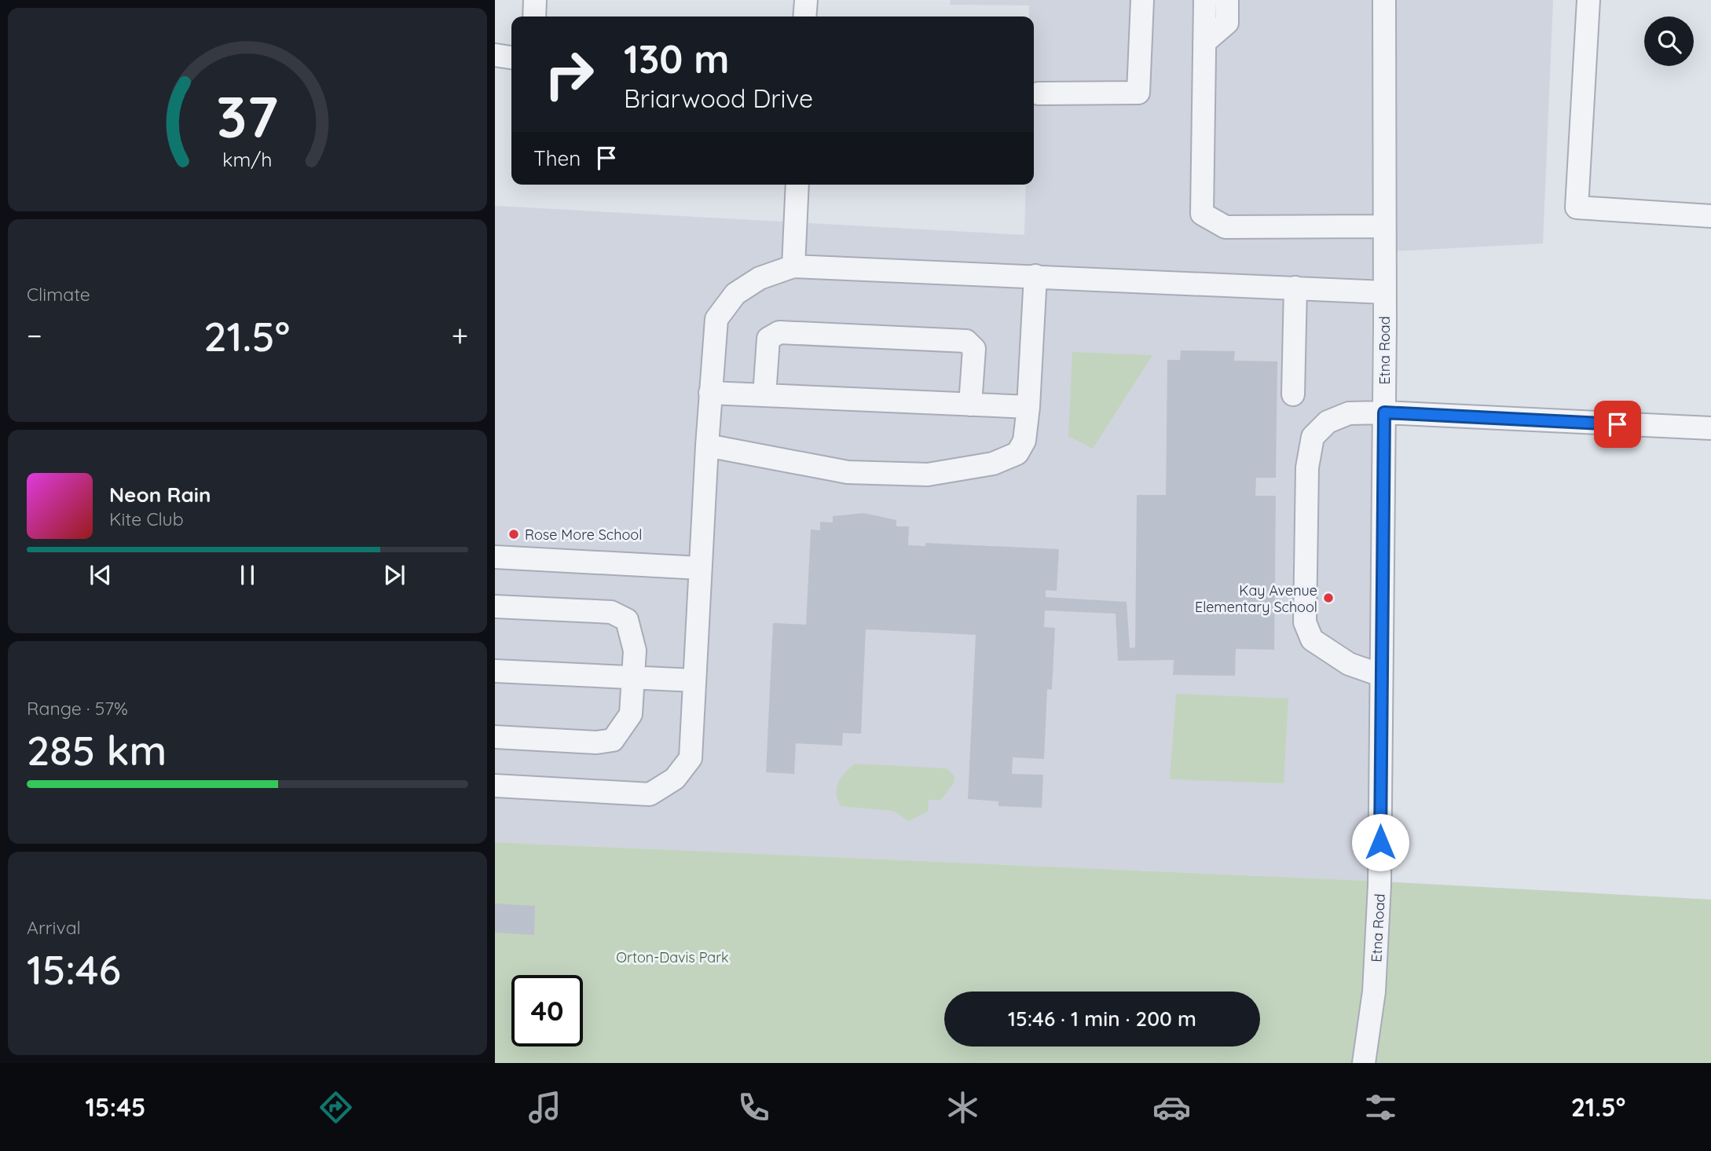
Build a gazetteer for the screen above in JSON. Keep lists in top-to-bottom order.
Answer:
{
  "streets": {
    "street": ["Etna Road"]
  },
  "parks": ["Orton-Davis Park"],
  "places": ["Rose More School", "Kay Avenue Elementary School"],
  "page": {
    "turn": ["130 m", "Briarwood Drive"],
    "then": "Then",
    "tile": [
      "Climate",
      ["Range · 57%", "285 km"],
      ["Arrival", "15:46"]
    ],
    "heat": ["−", "21.5°", "+"],
    "song": ["Neon Rain", "Kite Club"],
    "limit": "40",
    "trip": "15:46 · 1 min · 200 m",
    "tabs": ["15:45", "21.5°"],
    "gauge": ["37", "km/h"]
  }
}
